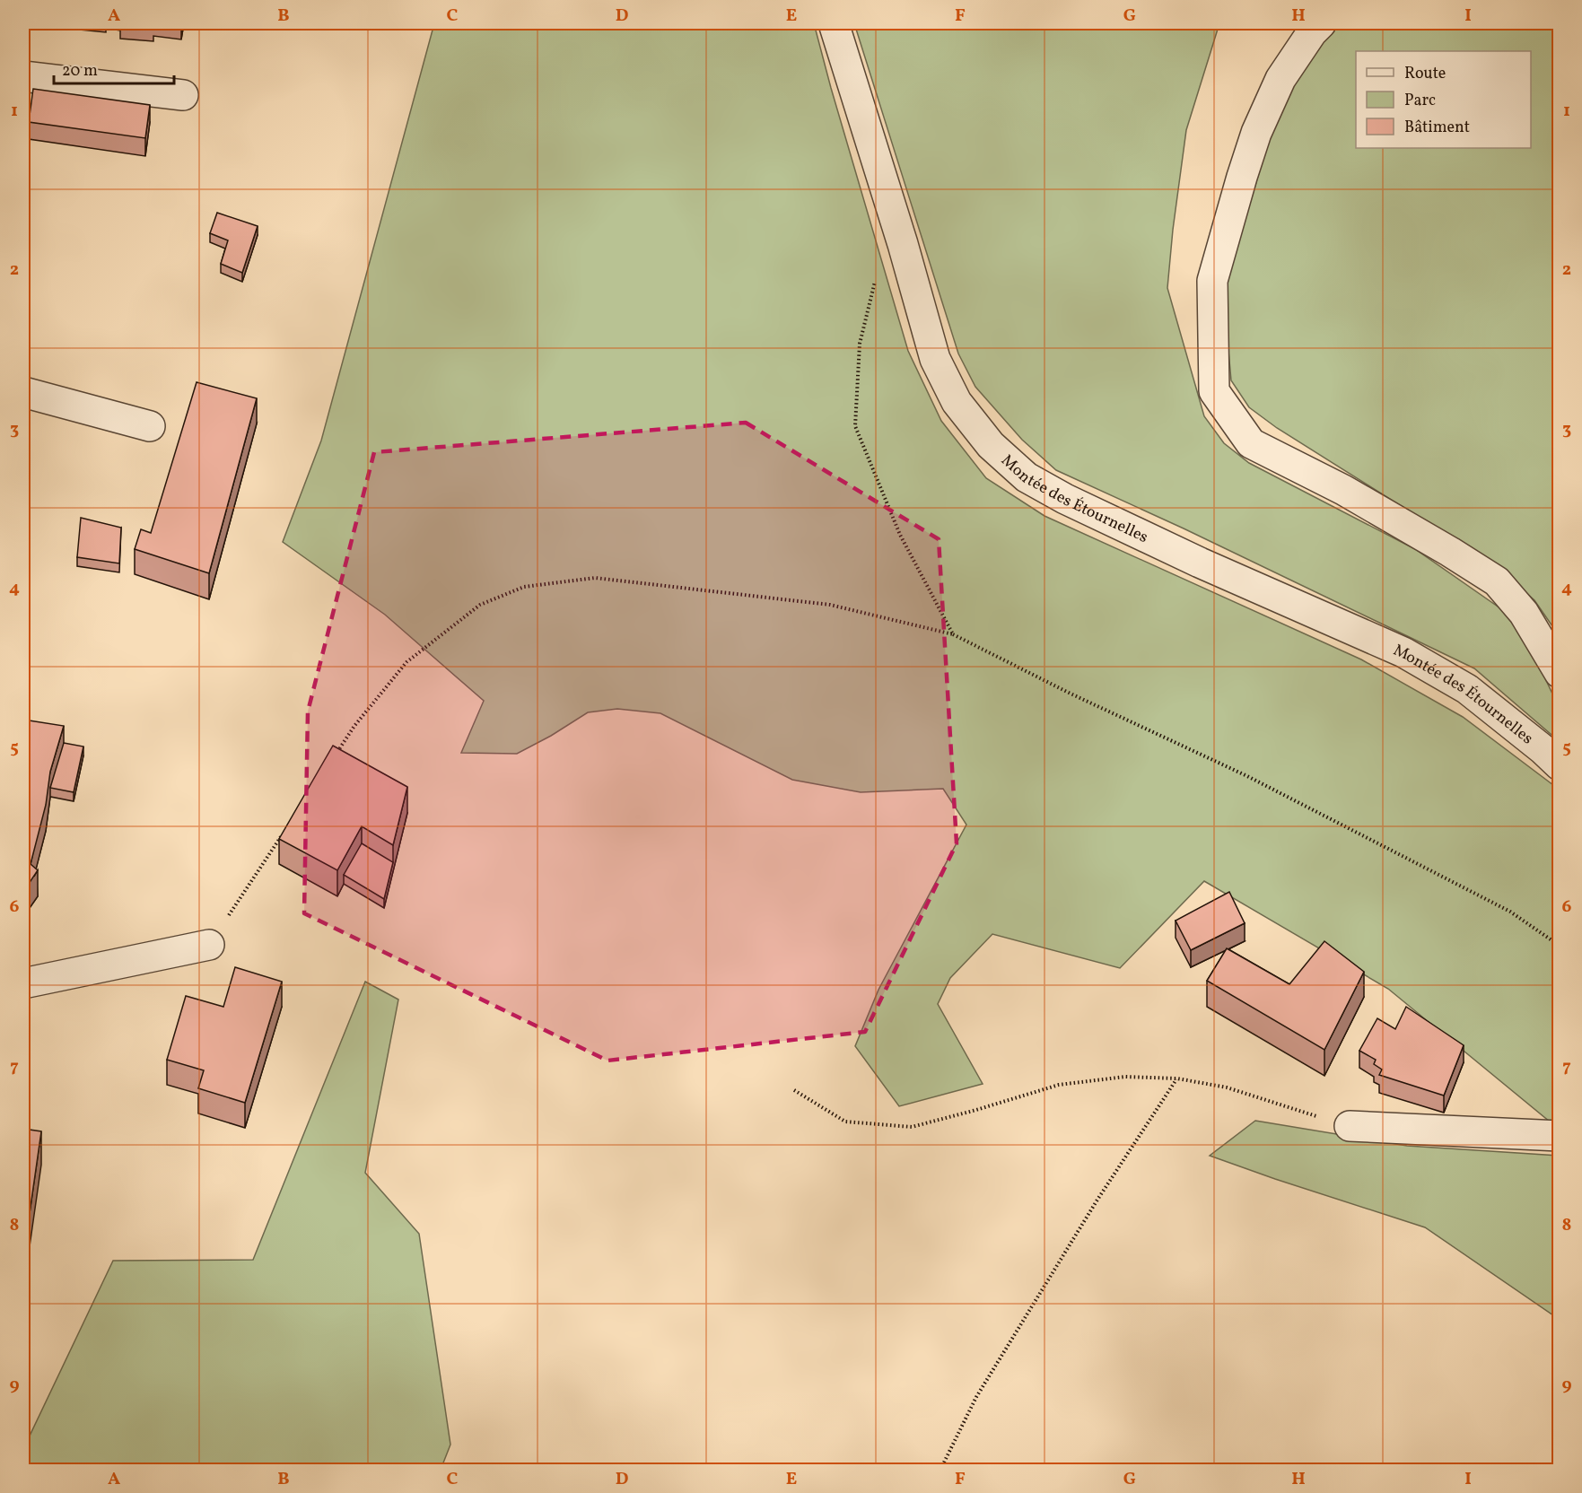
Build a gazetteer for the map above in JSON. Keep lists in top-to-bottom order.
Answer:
{
  "streets": {
    "street": ["Montée des Étournelles"]
  },
  "legend": ["Route", "Parc", "Bâtiment"],
  "scale_bar": "20 m",
  "grid": {
    "columns": [
      "A",
      "B",
      "C",
      "D",
      "E",
      "F",
      "G",
      "H",
      "I"
    ],
    "rows": [
      "1",
      "2",
      "3",
      "4",
      "5",
      "6",
      "7",
      "8",
      "9"
    ]
  }
}
